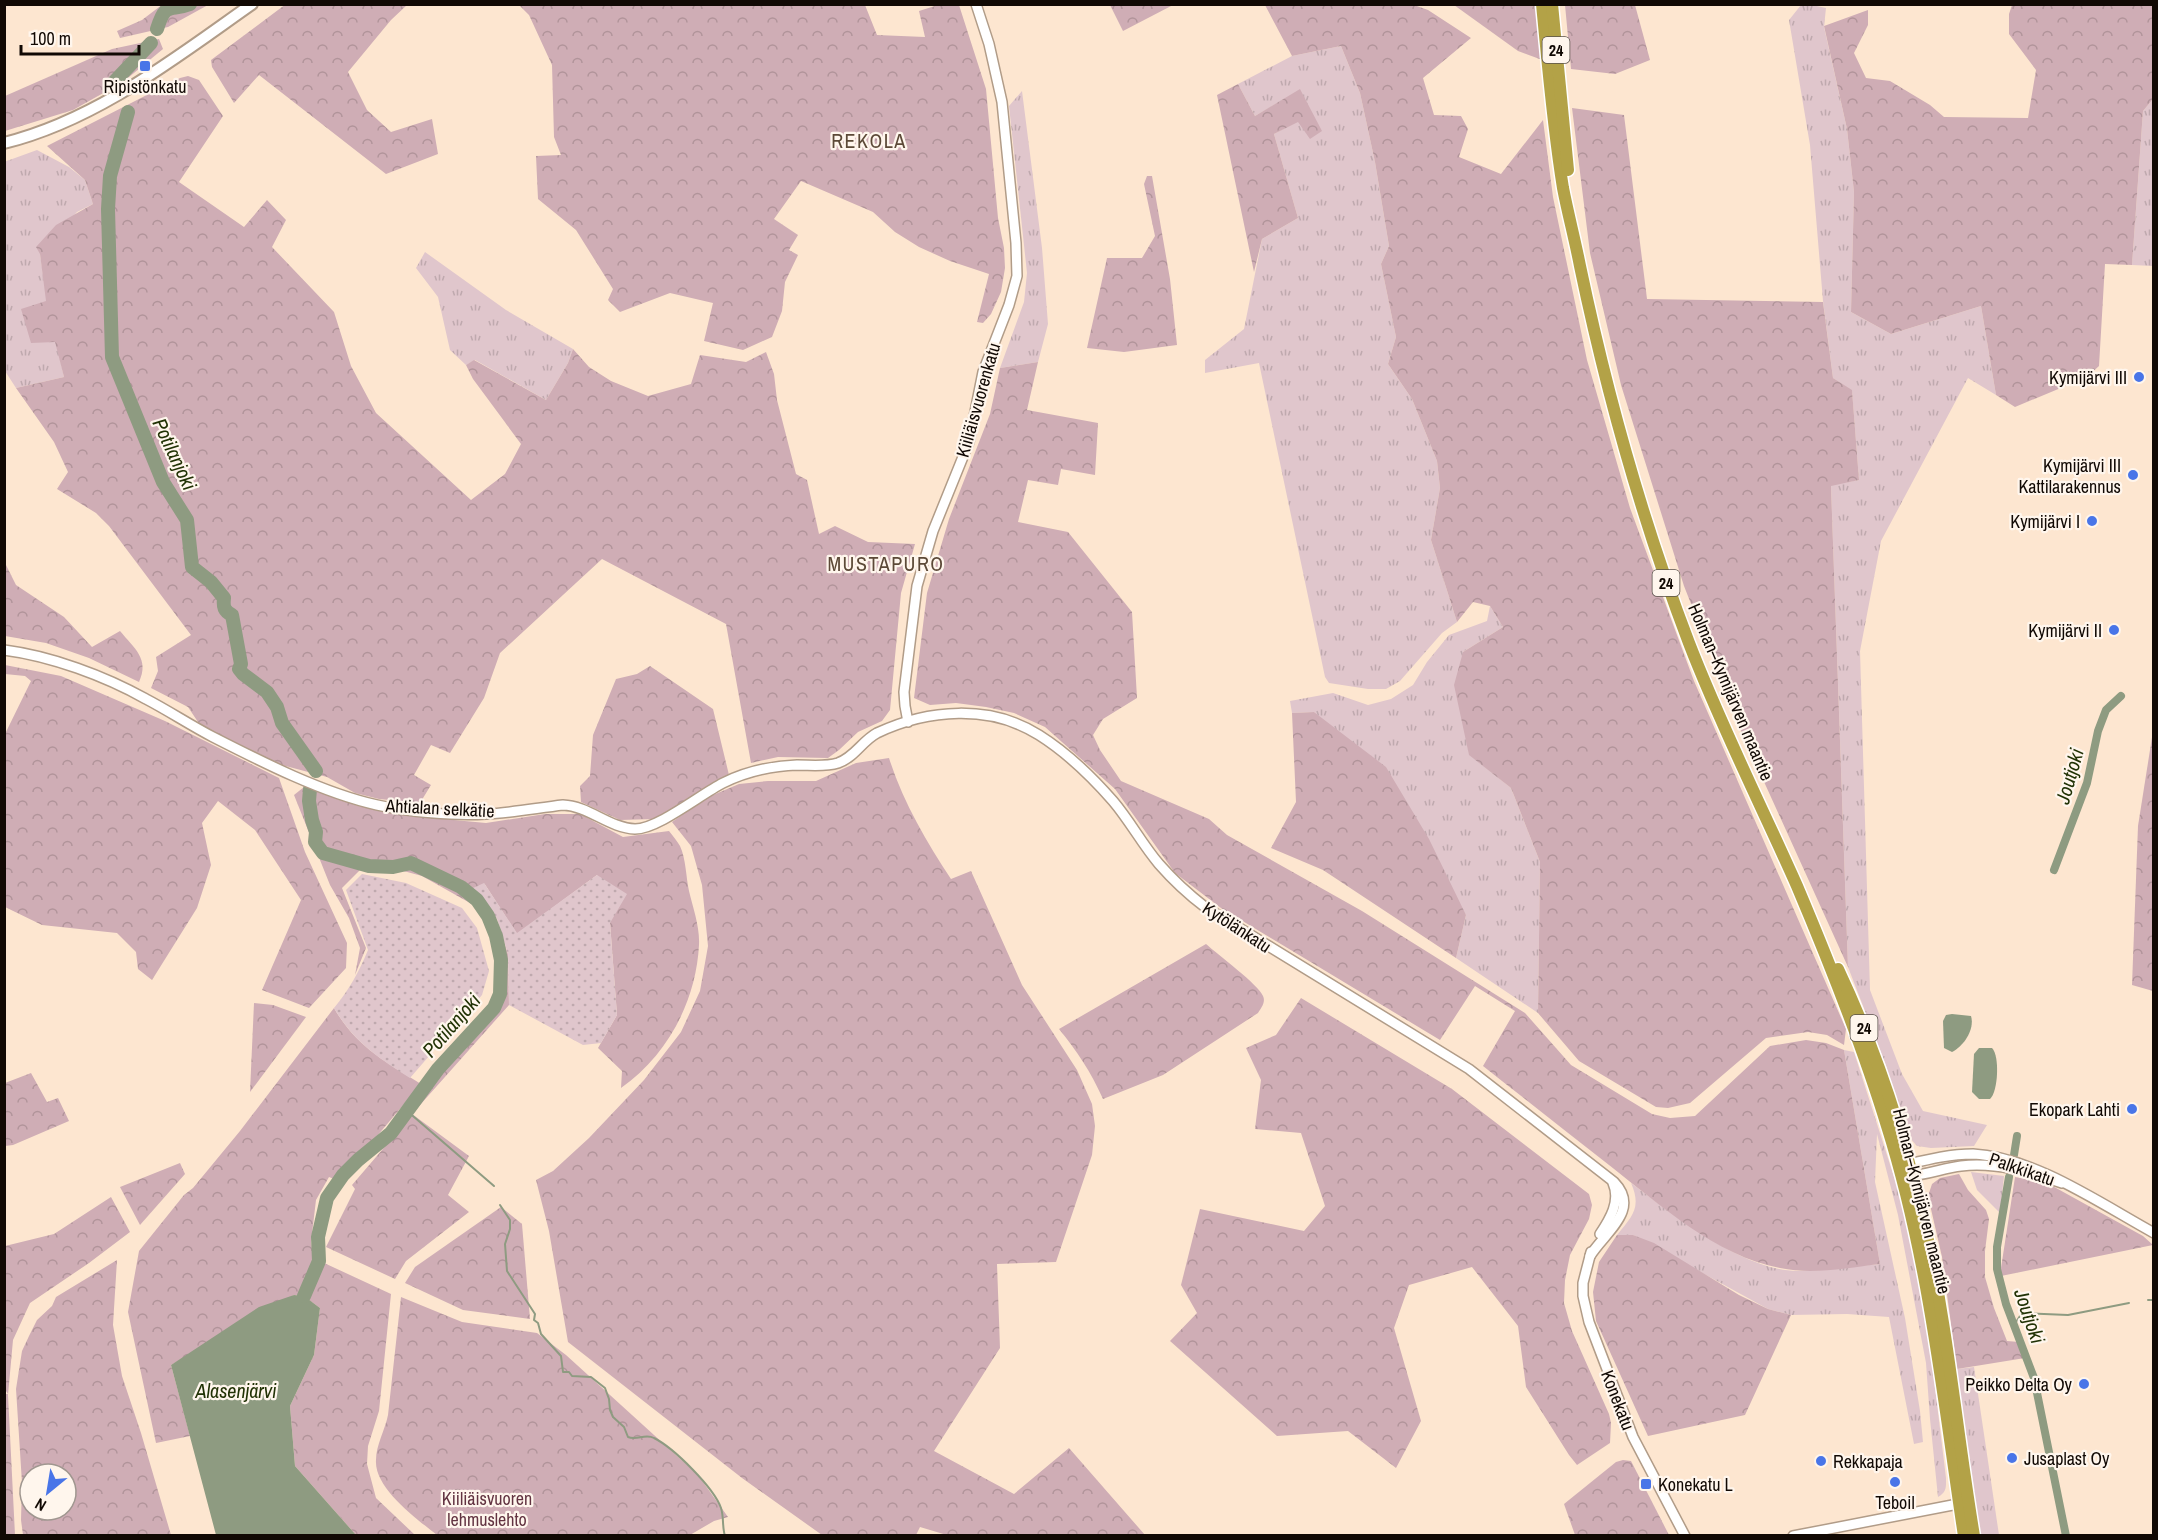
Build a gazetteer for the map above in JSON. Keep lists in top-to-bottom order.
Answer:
{
  "streets": {
    "highway": ["24", "Holman–Kymijärven maantie"],
    "street": [
      "Kiiliäisvuorenkatu",
      "Ahtialan selkätie",
      "Kytölänkatu",
      "Palkkikatu",
      "Konekatu"
    ]
  },
  "crossings": [
    ["Kiiliäisvuorenkatu", "Kytölänkatu"],
    ["Holman–Kymijärven maantie", "Palkkikatu"],
    ["Ahtialan selkätie", "Kytölänkatu"],
    ["Kytölänkatu", "Konekatu"]
  ],
  "districts": ["REKOLA", "MUSTAPURO"],
  "water": ["Potilanjoki", "Joutjoki", "Alasenjärvi"],
  "parks": ["Kiiliäisvuoren lehmuslehto"],
  "places": {
    "transit": ["Ripistönkatu", "Konekatu L"],
    "other": [
      "Kymijärvi III",
      "Kymijärvi III Kattilarakennus",
      "Kymijärvi I",
      "Kymijärvi II",
      "Ekopark Lahti",
      "Peikko Delta Oy",
      "Jusaplast Oy",
      "Rekkapaja",
      "Teboil"
    ]
  },
  "scale_bar": "100 m",
  "north": "bottom left"
}
